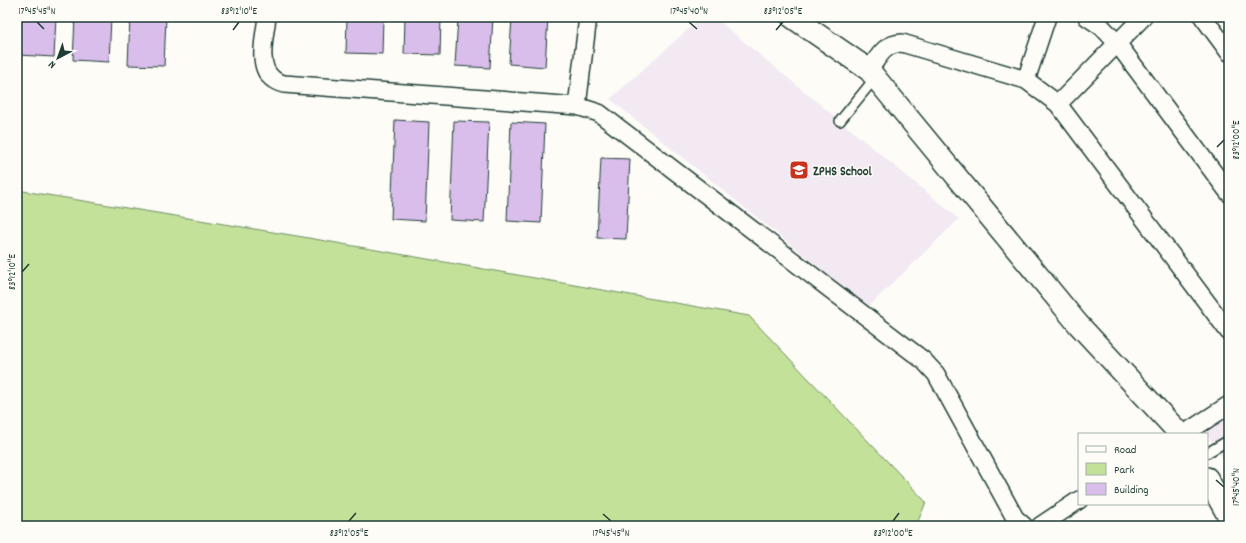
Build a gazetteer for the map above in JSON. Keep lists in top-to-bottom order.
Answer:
{
  "places": {
    "school or university": ["ZPHS School"]
  },
  "legend": ["Road", "Park", "Building"],
  "north": "bottom left",
  "coordinates": [
    "17°45'45\"N",
    "83°12'10\"E",
    "17°45'40\"N",
    "83°12'05\"E",
    "83°12'00\"E"
  ]
}
